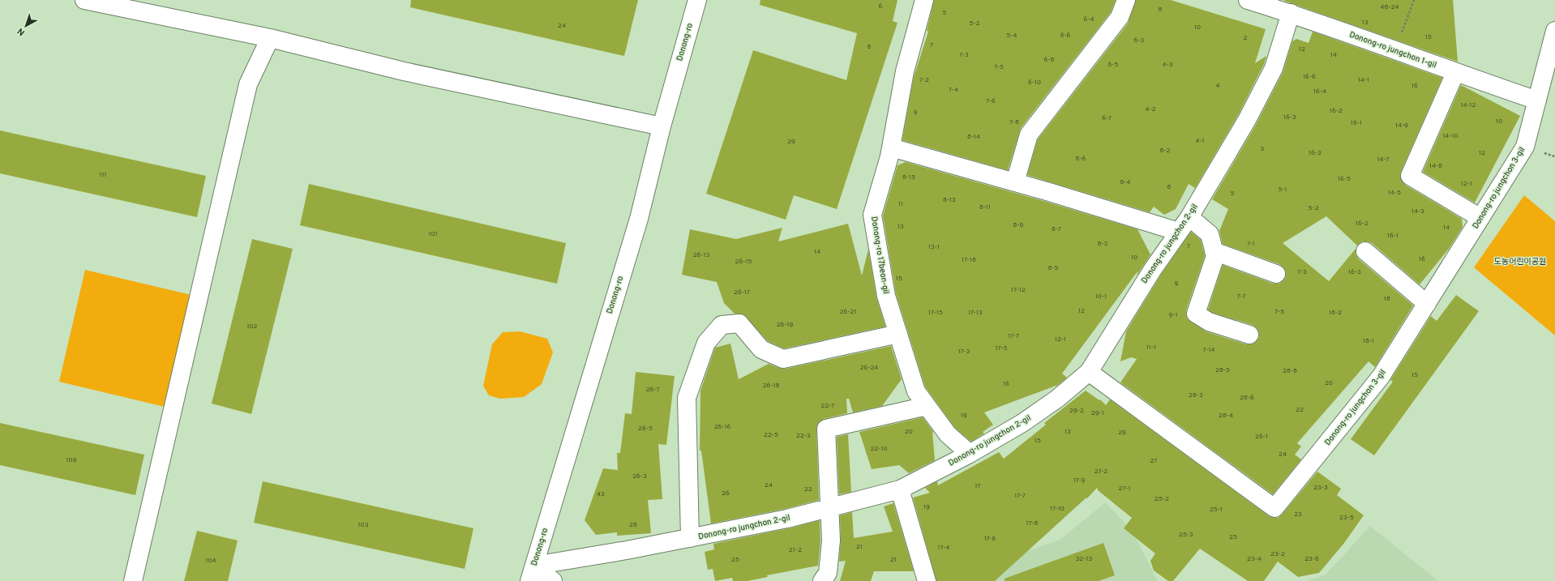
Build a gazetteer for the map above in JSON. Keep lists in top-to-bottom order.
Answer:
{
  "streets": {
    "street": [
      "Donong-ro",
      "Donong-ro jungchon 1-gil",
      "Donong-ro jungchon 3-gil",
      "Donong-ro jungchon 2-gil",
      "Donong-ro 17beon-gil"
    ]
  },
  "crossings": [
    ["Donong-ro", "Donong-ro jungchon 2-gil"],
    ["Donong-ro jungchon 1-gil", "Donong-ro jungchon 3-gil"],
    ["Donong-ro jungchon 1-gil", "Donong-ro jungchon 2-gil"],
    ["Donong-ro jungchon 3-gil", "Donong-ro jungchon 2-gil"],
    ["Donong-ro jungchon 2-gil", "Donong-ro 17beon-gil"]
  ],
  "parks": ["도농어린이공원"],
  "house_numbers": [
    "6",
    "48-24",
    "8",
    "5",
    "6-4",
    "13",
    "5-2",
    "24",
    "10",
    "5-4",
    "6-6",
    "15",
    "2",
    "6-3",
    "7",
    "8",
    "12",
    "7-3",
    "14",
    "6-8",
    "6-5",
    "4-3",
    "7-5",
    "16-6",
    "7-2",
    "14-1",
    "6-10",
    "4",
    "16",
    "7-4",
    "16-4",
    "7-6",
    "14-12",
    "4-2",
    "16-2",
    "9",
    "16-3",
    "6-7",
    "10",
    "7-8",
    "16-1",
    "14-9",
    "14-10",
    "8-14",
    "4-1",
    "29",
    "3",
    "8-2",
    "16-3",
    "12",
    "8-6",
    "14-7",
    "14-8",
    "111",
    "8-15",
    "16-5",
    "8-4",
    "12-1",
    "8",
    "5-1",
    "14-5",
    "5",
    "8-13",
    "11",
    "8-11",
    "5-2",
    "14-3",
    "16-2",
    "8-9",
    "13",
    "14",
    "8-7",
    "101",
    "16-1",
    "8-3",
    "7-1",
    "7",
    "13-1",
    "14",
    "26-13",
    "10",
    "16",
    "17-18",
    "26-15",
    "8-5",
    "7-3",
    "16-3",
    "15",
    "9",
    "17-12",
    "26-17",
    "10-1",
    "7-7",
    "18",
    "12",
    "26-21",
    "7-5",
    "17-15",
    "17-13",
    "18-2",
    "9-1",
    "26-19",
    "102",
    "17-7",
    "12-1",
    "18-1",
    "11-1",
    "17-5",
    "7-14",
    "17-3",
    "26-24",
    "28-5",
    "28-8",
    "15",
    "20",
    "16",
    "26-18",
    "26-7",
    "28-3",
    "28-6",
    "22-7",
    "22",
    "29-2",
    "29-1",
    "19",
    "28-4",
    "26-16",
    "26-5",
    "20",
    "13",
    "29",
    "22-5",
    "22-3",
    "26-1",
    "15",
    "22-10",
    "24",
    "109",
    "27",
    "27-2",
    "26-3",
    "17-9",
    "24",
    "17",
    "23-3",
    "27-1",
    "22",
    "26",
    "43",
    "17-7",
    "25-2",
    "19",
    "17-10",
    "25-1",
    "23",
    "23-5",
    "17-8",
    "103",
    "28",
    "25-3",
    "25",
    "17-6",
    "21",
    "17-4",
    "21-2",
    "23-2",
    "32-13",
    "23-4",
    "23-6",
    "25",
    "21",
    "104"
  ],
  "north": "bottom left"
}
